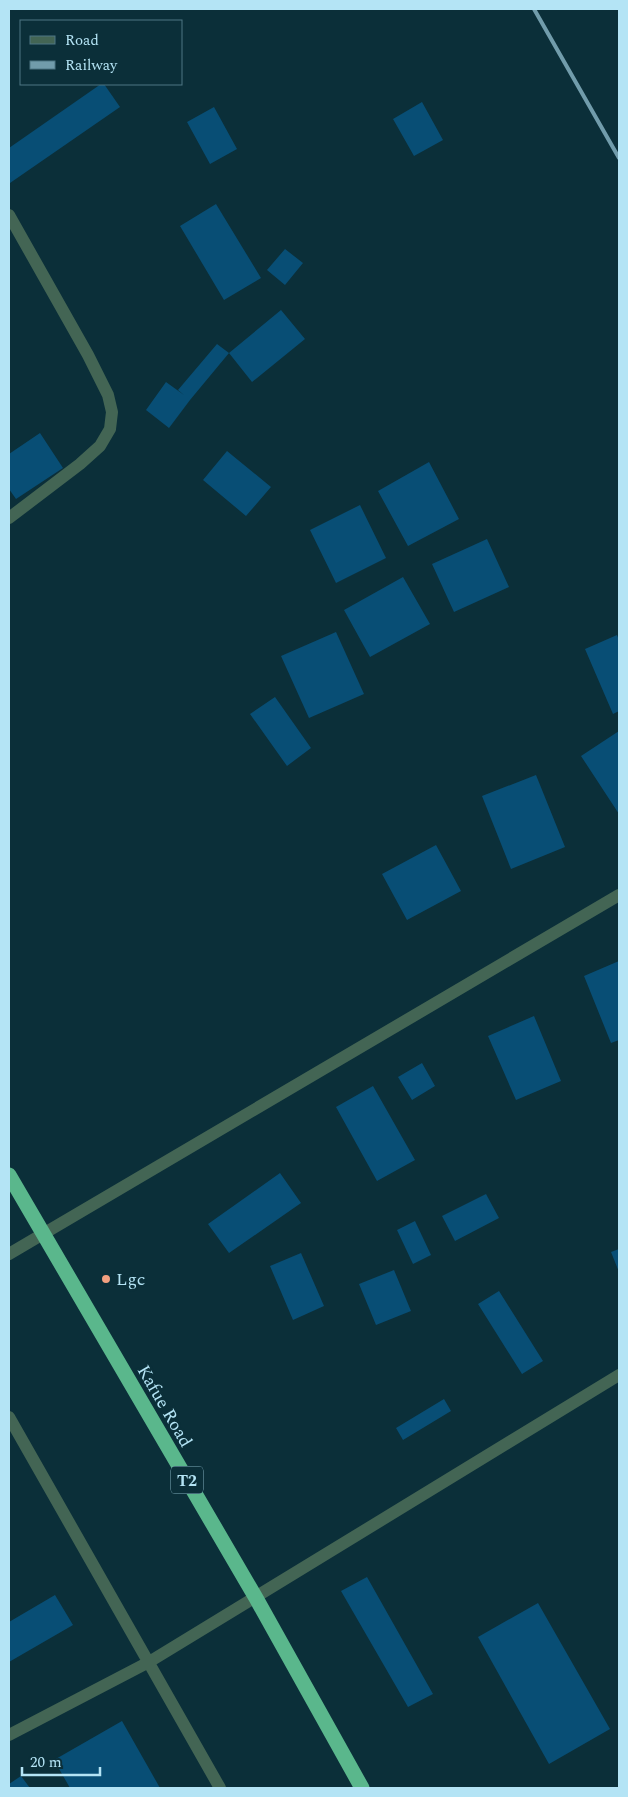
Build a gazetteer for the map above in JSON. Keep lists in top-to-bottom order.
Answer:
{
  "streets": {
    "highway": ["Kafue Road", "T2"]
  },
  "places": ["Lgc"],
  "legend": ["Road", "Railway"],
  "scale_bar": "20 m"
}
